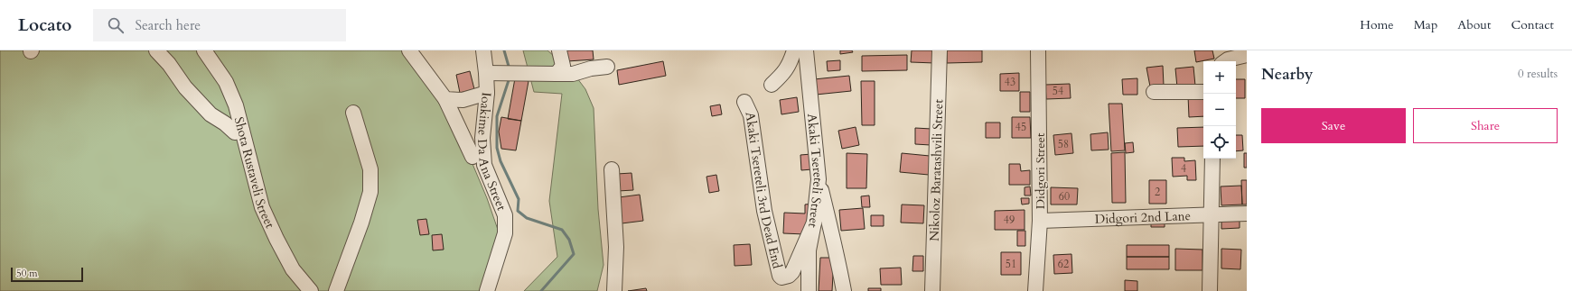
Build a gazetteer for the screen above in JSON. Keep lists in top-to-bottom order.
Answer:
{
  "streets": {
    "street": [
      "Ioakime Da Ana Street",
      "Akaki Tsereteli Street",
      "Nikoloz Baratashvili Street",
      "Didgori Street",
      "Shota Rustaveli Street",
      "Akaki Tsereteli 3rd Dead End",
      "Didgori 2nd Lane"
    ]
  },
  "crossings": [
    ["Akaki Tsereteli Street", "Akaki Tsereteli 3rd Dead End"],
    ["Didgori Street", "Didgori 2nd Lane"]
  ],
  "house_numbers": [
    "43",
    "54",
    "45",
    "58",
    "4",
    "2",
    "60",
    "49",
    "51",
    "62"
  ],
  "scale_bar": "50 m",
  "page": {
    "header": "Locato",
    "search": "Search here",
    "nav": [
      "Home",
      "Map",
      "About",
      "Contact"
    ],
    "heading": ["Nearby", "0 results"],
    "map_buttons": ["+", "−"],
    "buttons": ["Save", "Share"],
    "scale": "50 m"
  }
}
